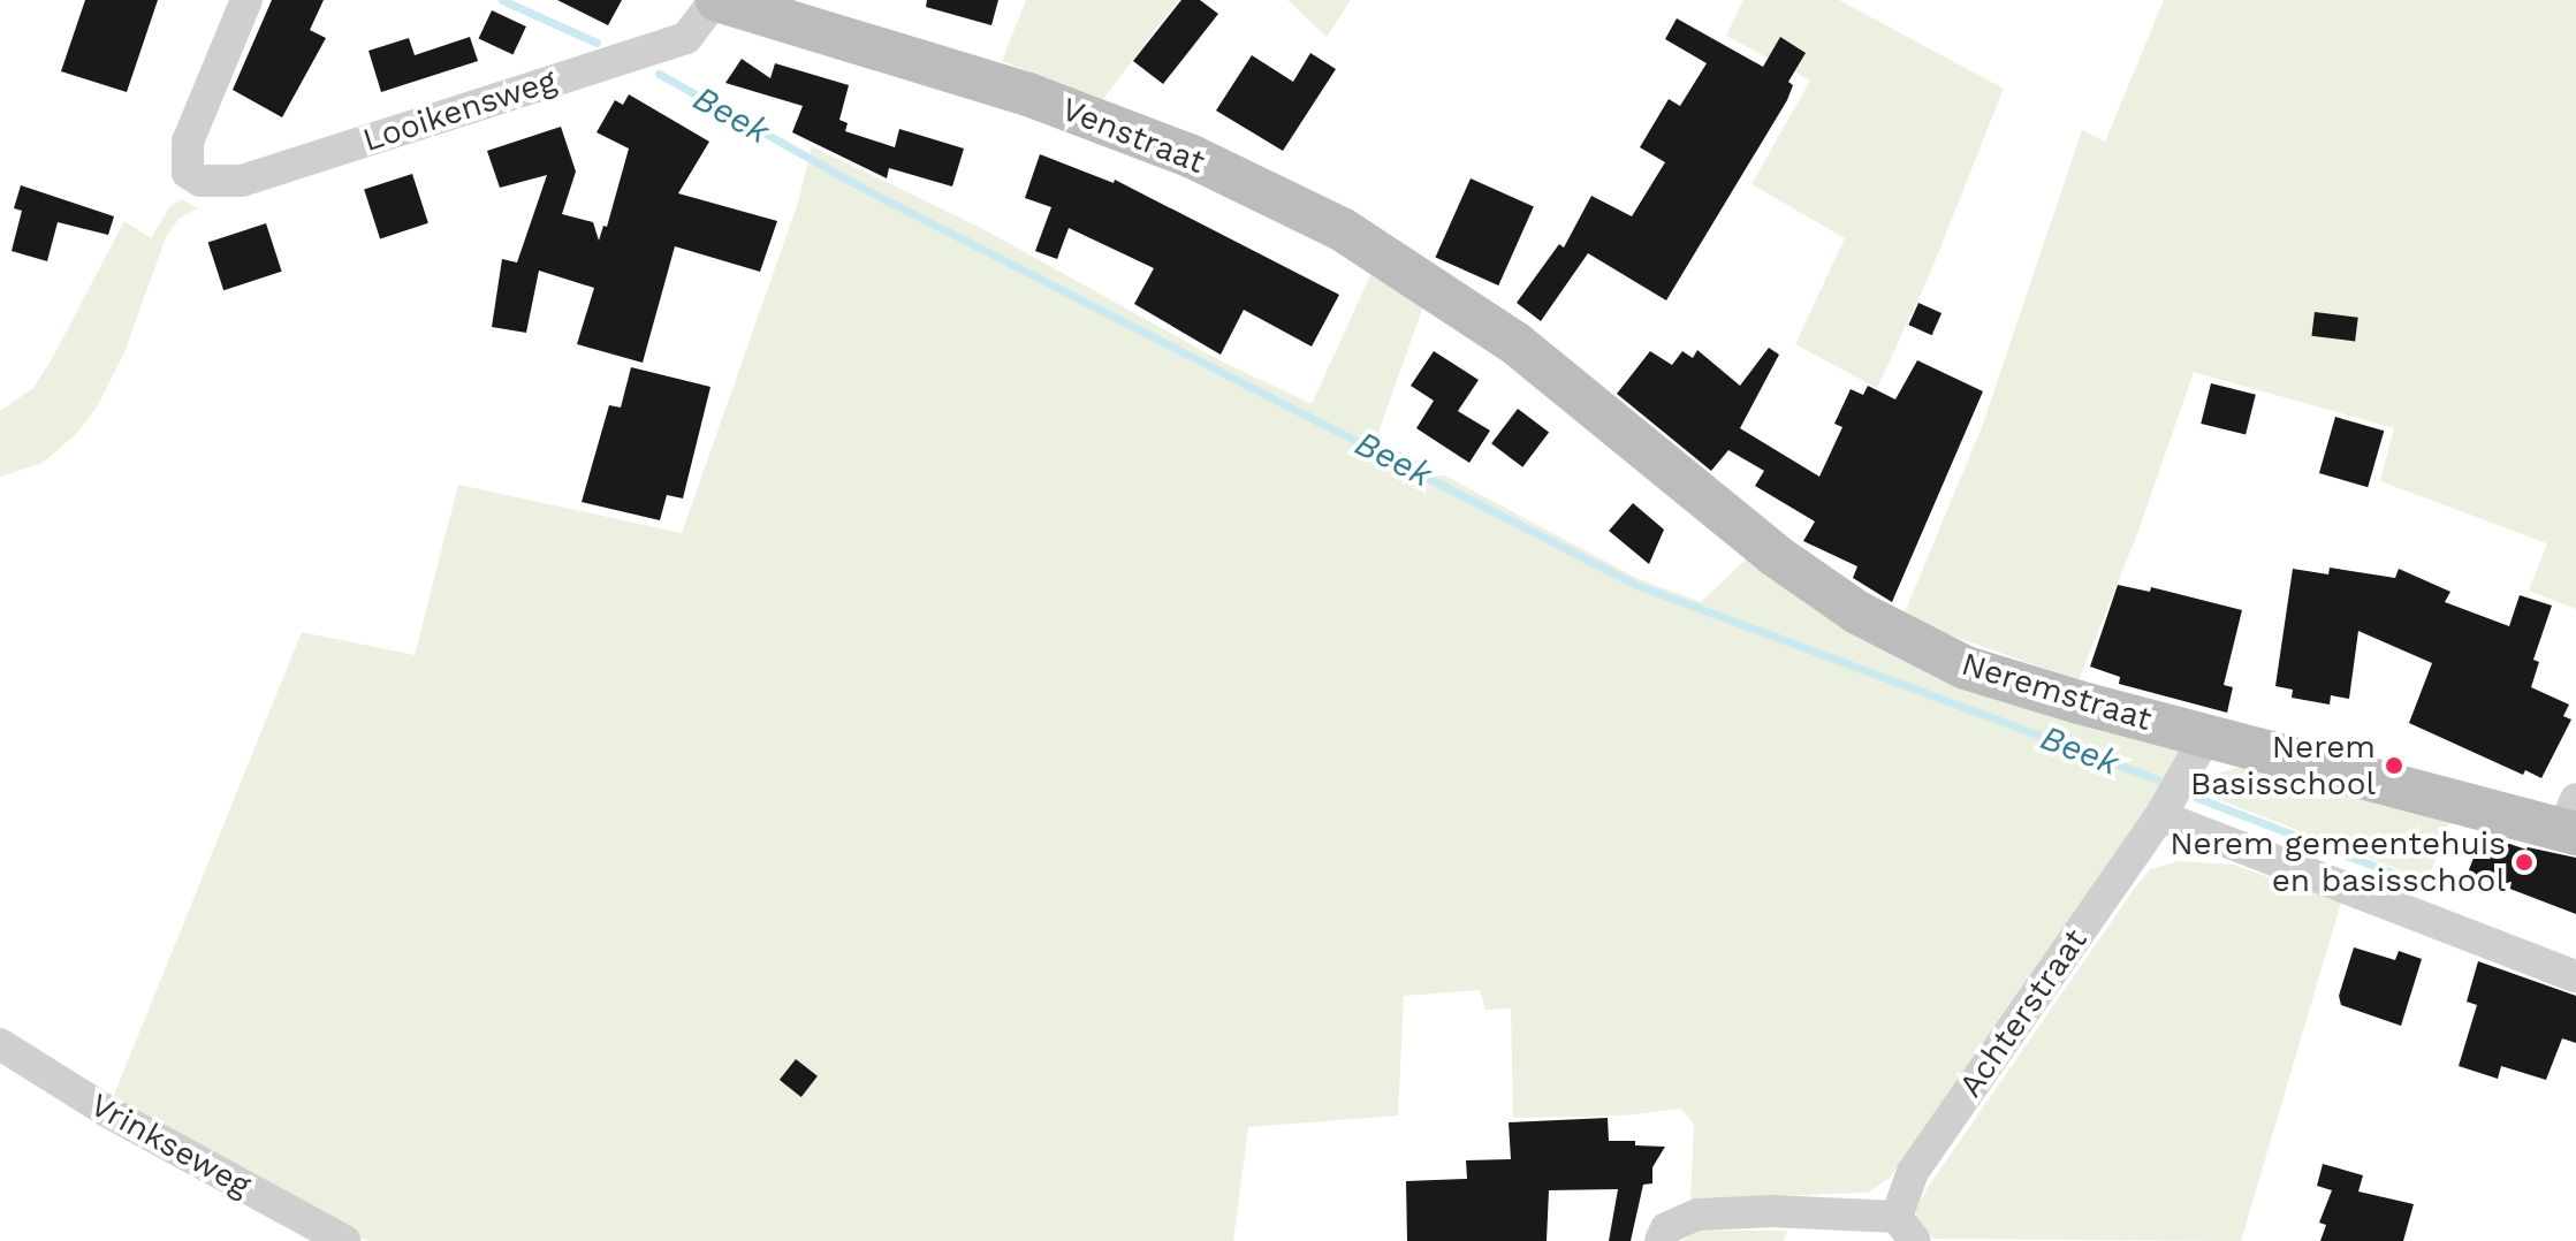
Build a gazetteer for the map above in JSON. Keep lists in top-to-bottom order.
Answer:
{
  "streets": {
    "street": [
      "Looikensweg",
      "Venstraat",
      "Neremstraat",
      "Achterstraat",
      "Vrinkseweg"
    ]
  },
  "crossings": [
    ["Looikensweg", "Venstraat"],
    ["Venstraat", "Neremstraat"],
    ["Neremstraat", "Achterstraat"]
  ],
  "water": ["Beek"],
  "places": ["Nerem Basisschool", "Nerem gemeentehuis en basisschool"]
}
